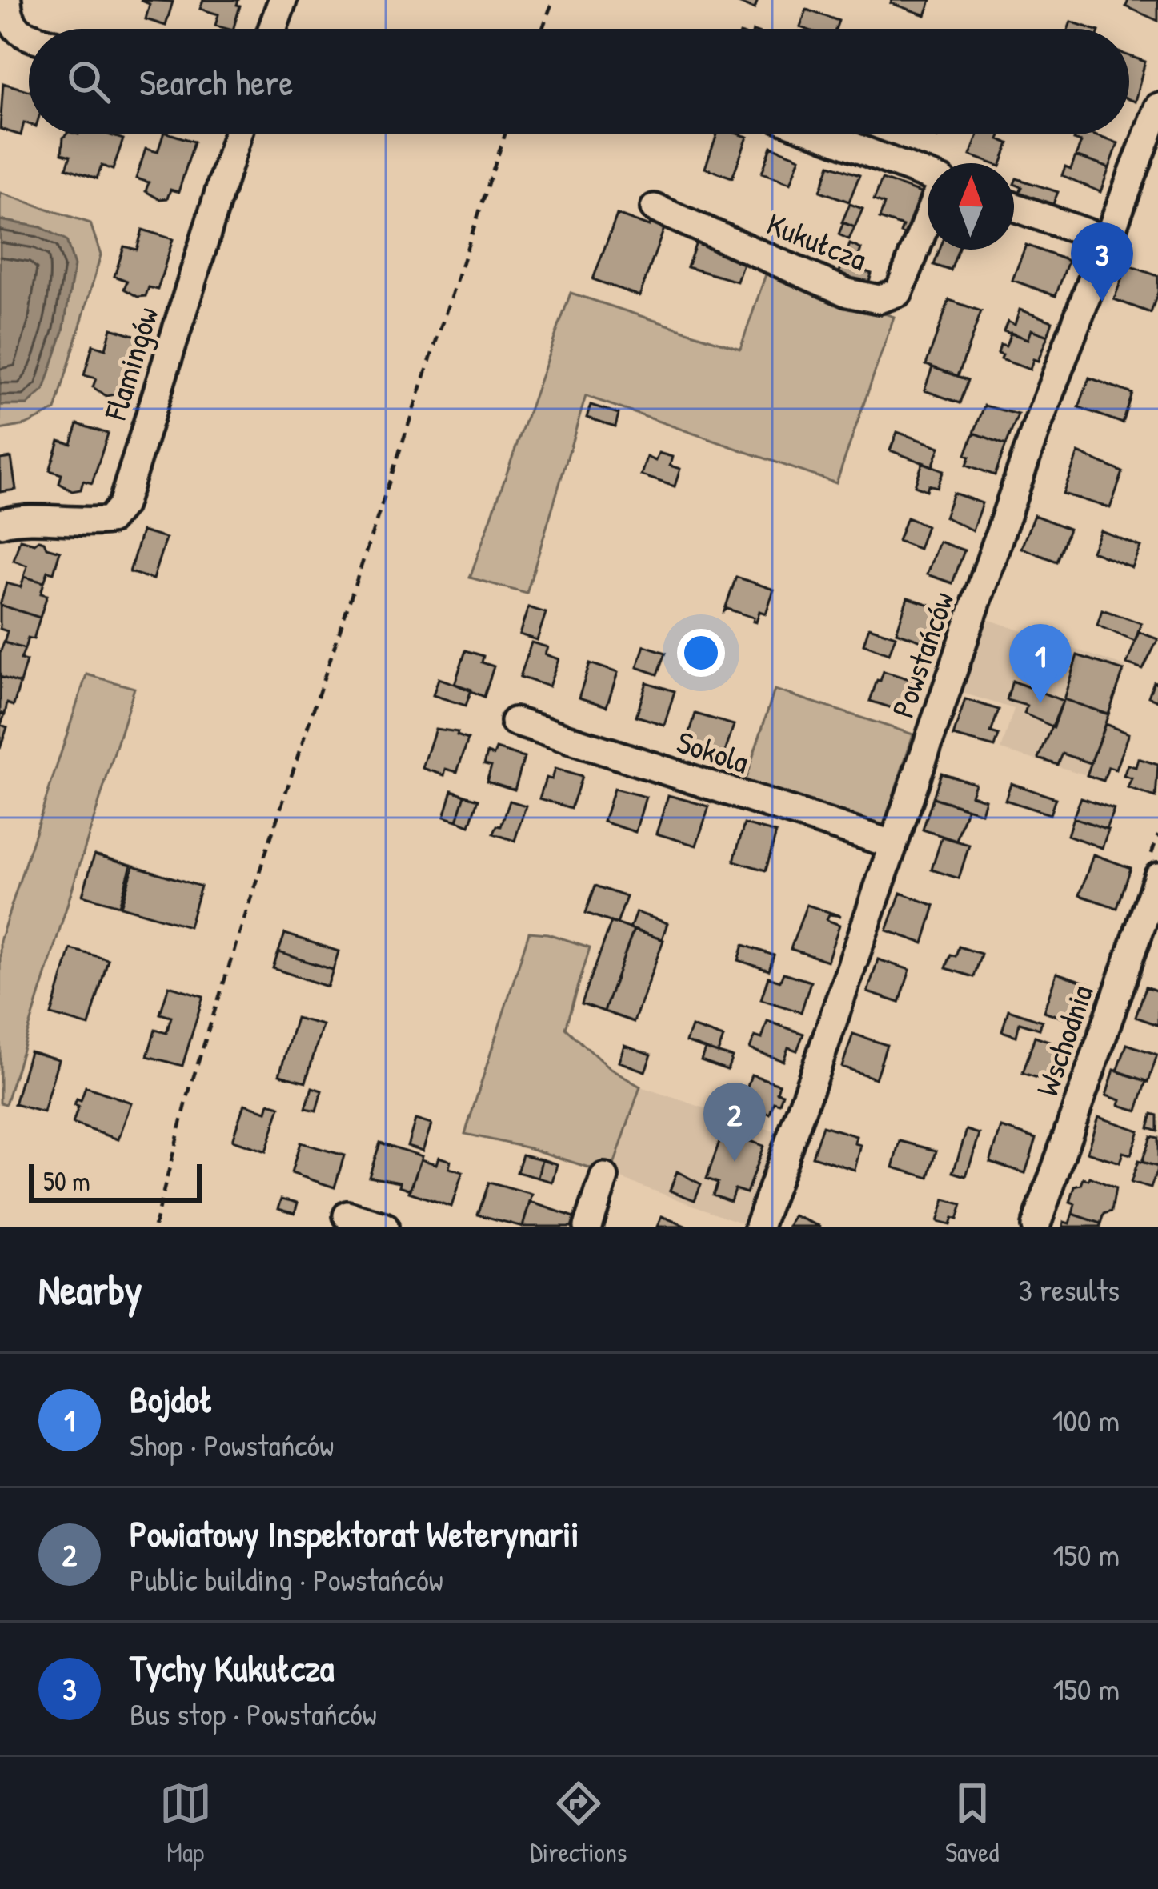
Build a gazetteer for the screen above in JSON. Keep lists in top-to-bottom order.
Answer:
{
  "streets": {
    "street": [
      "Kukułcza",
      "Flamingów",
      "Powstańców",
      "Sokola",
      "Wschodnia"
    ]
  },
  "crossings": [
    ["Powstańców", "Sokola"]
  ],
  "scale_bar": "50 m",
  "north": "top",
  "page": {
    "search": "Search here",
    "pins": ["3", "1", "2"],
    "scale": "50 m",
    "heading": ["Nearby", "3 results"],
    "list": [
      {
        "mark": "1",
        "name": "Bojdoł",
        "note": "Shop · Powstańców",
        "value": "100 m"
      },
      {
        "mark": "2",
        "name": "Powiatowy Inspektorat Weterynarii",
        "note": "Public building · Powstańców",
        "value": "150 m"
      },
      {
        "mark": "3",
        "name": "Tychy Kukułcza",
        "note": "Bus stop · Powstańców",
        "value": "150 m"
      }
    ],
    "nav": ["Map", "Directions", "Saved"]
  }
}
